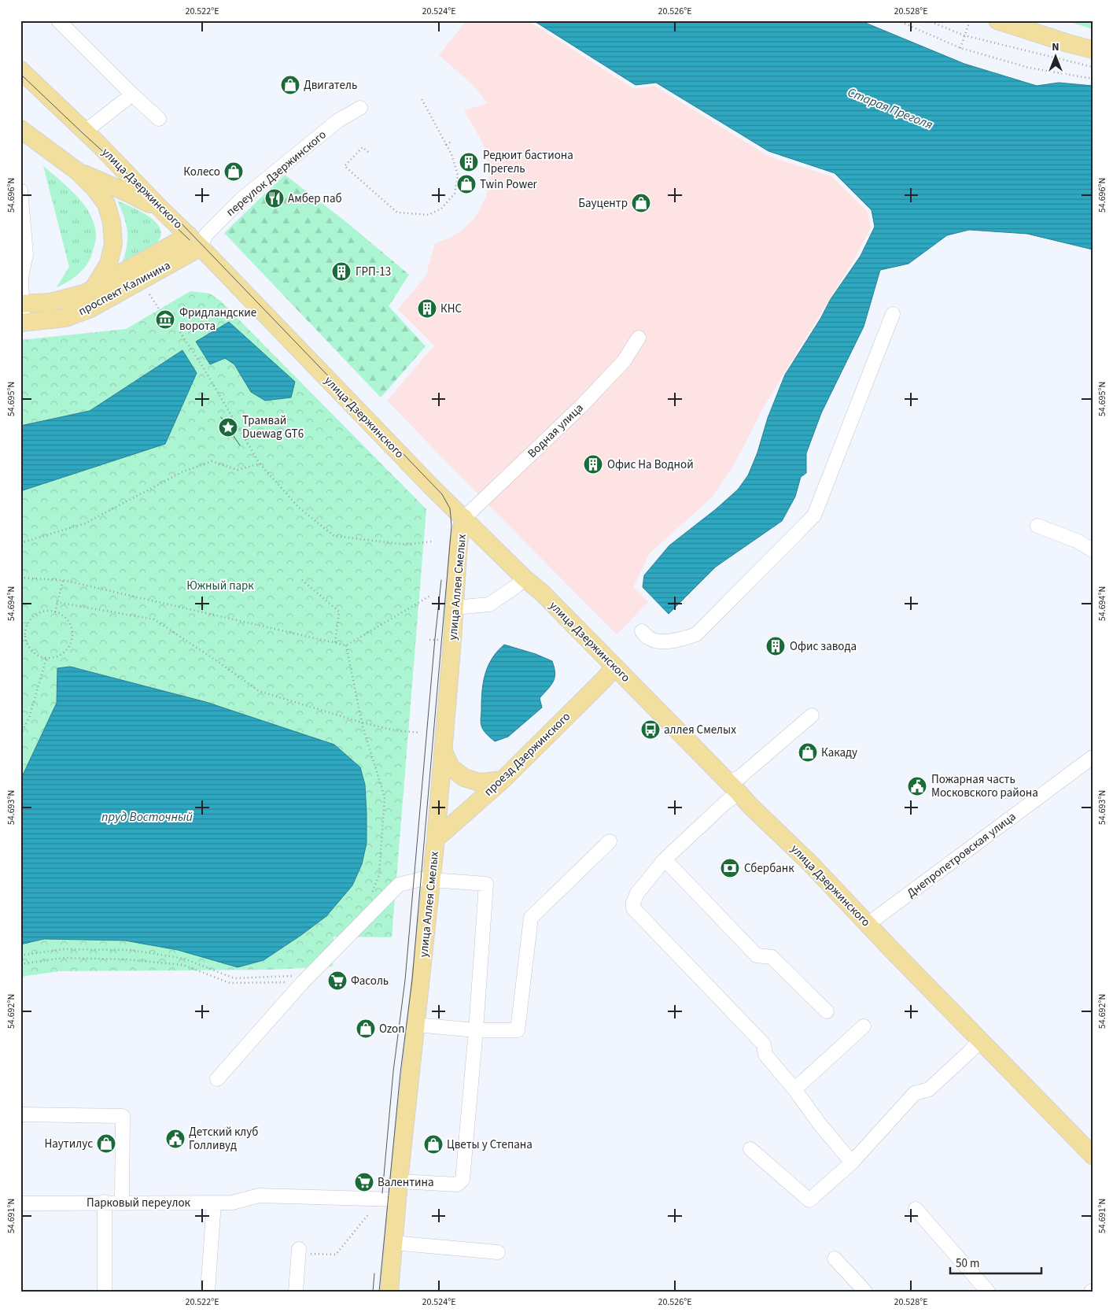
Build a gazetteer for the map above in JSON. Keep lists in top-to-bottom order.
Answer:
{
  "streets": {
    "main road": [
      "улица Дзержинского",
      "проспект Калинина",
      "улица Аллея Смелых",
      "проезд Дзержинского"
    ],
    "street": [
      "переулок Дзержинского",
      "Водная улица",
      "Днепропетровская улица",
      "Парковый переулок"
    ]
  },
  "crossings": [
    ["переулок Дзержинского", "улица Дзержинского"],
    ["переулок Дзержинского", "проспект Калинина"],
    ["улица Дзержинского", "проспект Калинина"],
    ["улица Дзержинского", "Водная улица"],
    ["улица Дзержинского", "улица Аллея Смелых"],
    ["улица Дзержинского", "проезд Дзержинского"],
    ["улица Дзержинского", "Днепропетровская улица"],
    ["Водная улица", "улица Аллея Смелых"],
    ["улица Аллея Смелых", "проезд Дзержинского"],
    ["улица Аллея Смелых", "Парковый переулок"]
  ],
  "water": ["Старая Преголя", "пруд Восточный"],
  "parks": ["Южный парк"],
  "places": {
    "shop": [
      "Двигатель",
      "Колесо",
      "Twin Power",
      "Бауцентр",
      "Какаду",
      "Ozon",
      "Наутилус",
      "Цветы у Степана"
    ],
    "building": [
      "Редюит бастиона Прегель",
      "ГРП-13",
      "КНС",
      "Офис На Водной",
      "Офис завода"
    ],
    "restaurant": ["Амбер паб"],
    "museum": ["Фридландские ворота"],
    "place": ["Трамвай Duewag GT6"],
    "bus stop": ["аллея Смелых"],
    "public building": ["Пожарная часть Московского района", "Детский клуб Голливуд"],
    "bank": ["Сбербанк"],
    "supermarket": ["Фасоль", "Валентина"]
  },
  "scale_bar": "50 m",
  "north": "top",
  "coordinates": [
    "20.522°E",
    "20.524°E",
    "20.526°E",
    "20.528°E",
    "54.696°N",
    "54.695°N",
    "54.694°N",
    "54.693°N",
    "54.692°N",
    "54.691°N"
  ]
}
